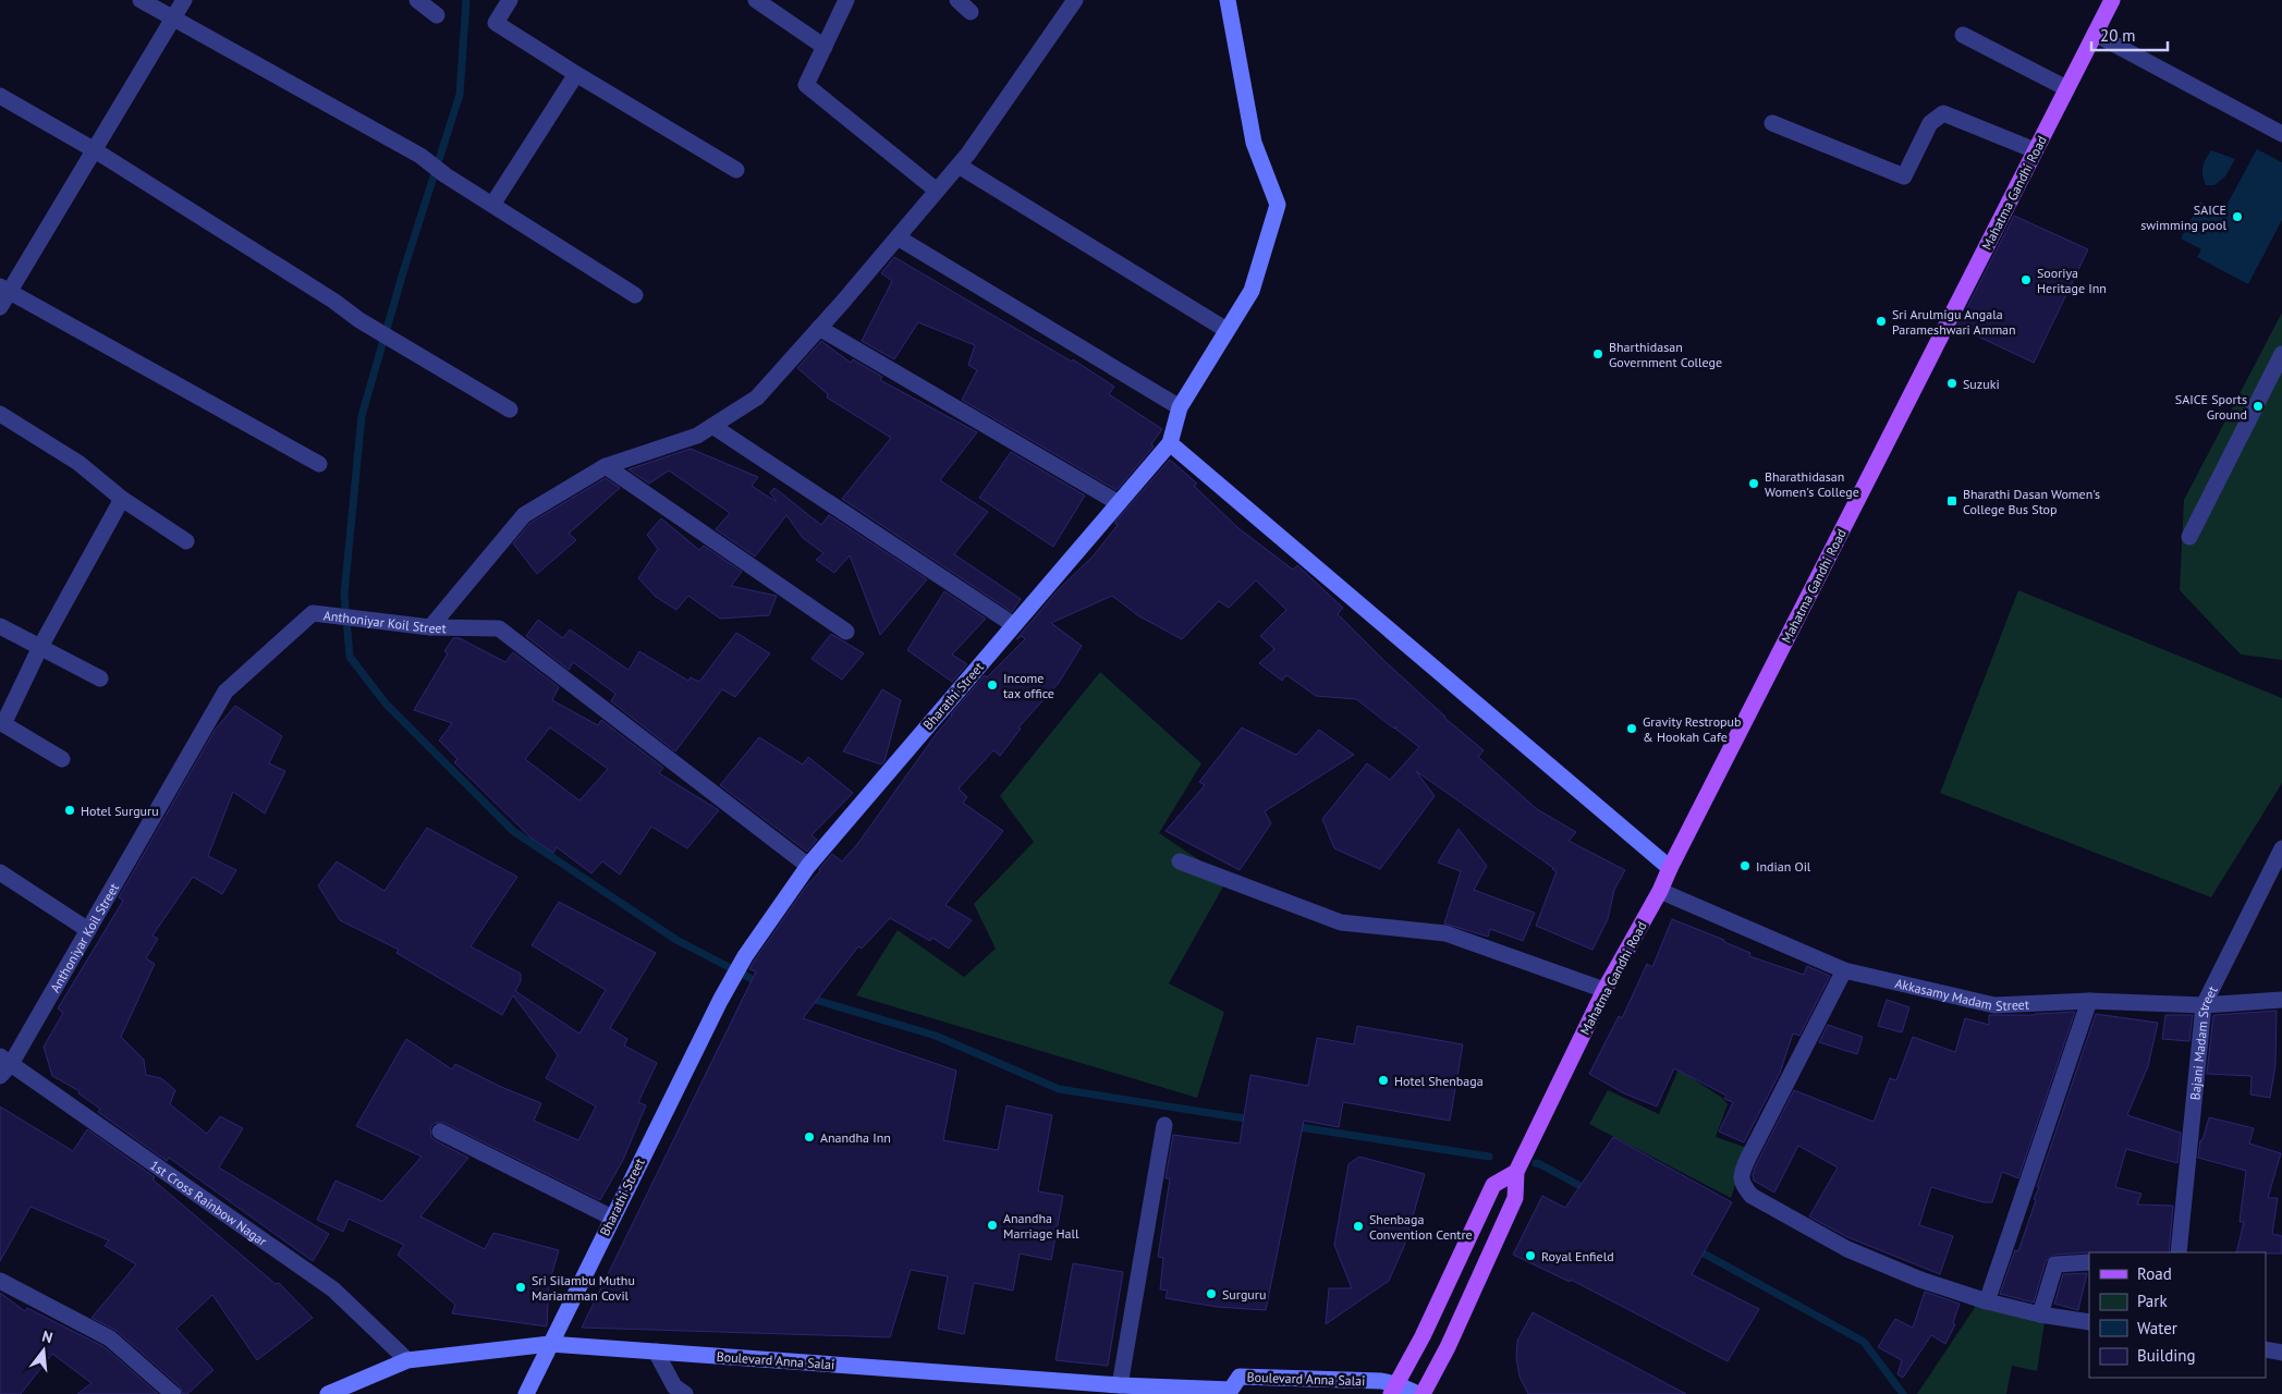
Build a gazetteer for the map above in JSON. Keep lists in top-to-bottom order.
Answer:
{
  "streets": {
    "main road": ["Mahatma Gandhi Road"],
    "street": [
      "Anthoniyar Koil Street",
      "Bharathi Street",
      "Akkasamy Madam Street",
      "Bajani Madam Street",
      "1st Cross Rainbow Nagar",
      "Boulevard Anna Salai"
    ]
  },
  "crossings": [
    ["Mahatma Gandhi Road", "Akkasamy Madam Street"],
    ["Anthoniyar Koil Street", "Bharathi Street"],
    ["Anthoniyar Koil Street", "1st Cross Rainbow Nagar"],
    ["Bharathi Street", "Boulevard Anna Salai"],
    ["Akkasamy Madam Street", "Bajani Madam Street"],
    ["1st Cross Rainbow Nagar", "Boulevard Anna Salai"]
  ],
  "places": {
    "other": [
      "SAICE swimming pool",
      "Sooriya Heritage Inn",
      "Sri Arulmigu Angala Parameshwari Amman",
      "Bharthidasan Government College",
      "Suzuki",
      "SAICE Sports Ground",
      "Bharathidasan Women's College",
      "Income tax office",
      "Gravity Restropub & Hookah Cafe",
      "Hotel Surguru",
      "Indian Oil",
      "Hotel Shenbaga",
      "Anandha Inn",
      "Anandha Marriage Hall",
      "Shenbaga Convention Centre",
      "Royal Enfield",
      "Sri Silambu Muthu Mariamman Covil",
      "Surguru"
    ],
    "transit": ["Bharathi Dasan Women's College Bus Stop"]
  },
  "legend": [
    "Road",
    "Park",
    "Water",
    "Building"
  ],
  "scale_bar": "20 m",
  "north": "top"
}
